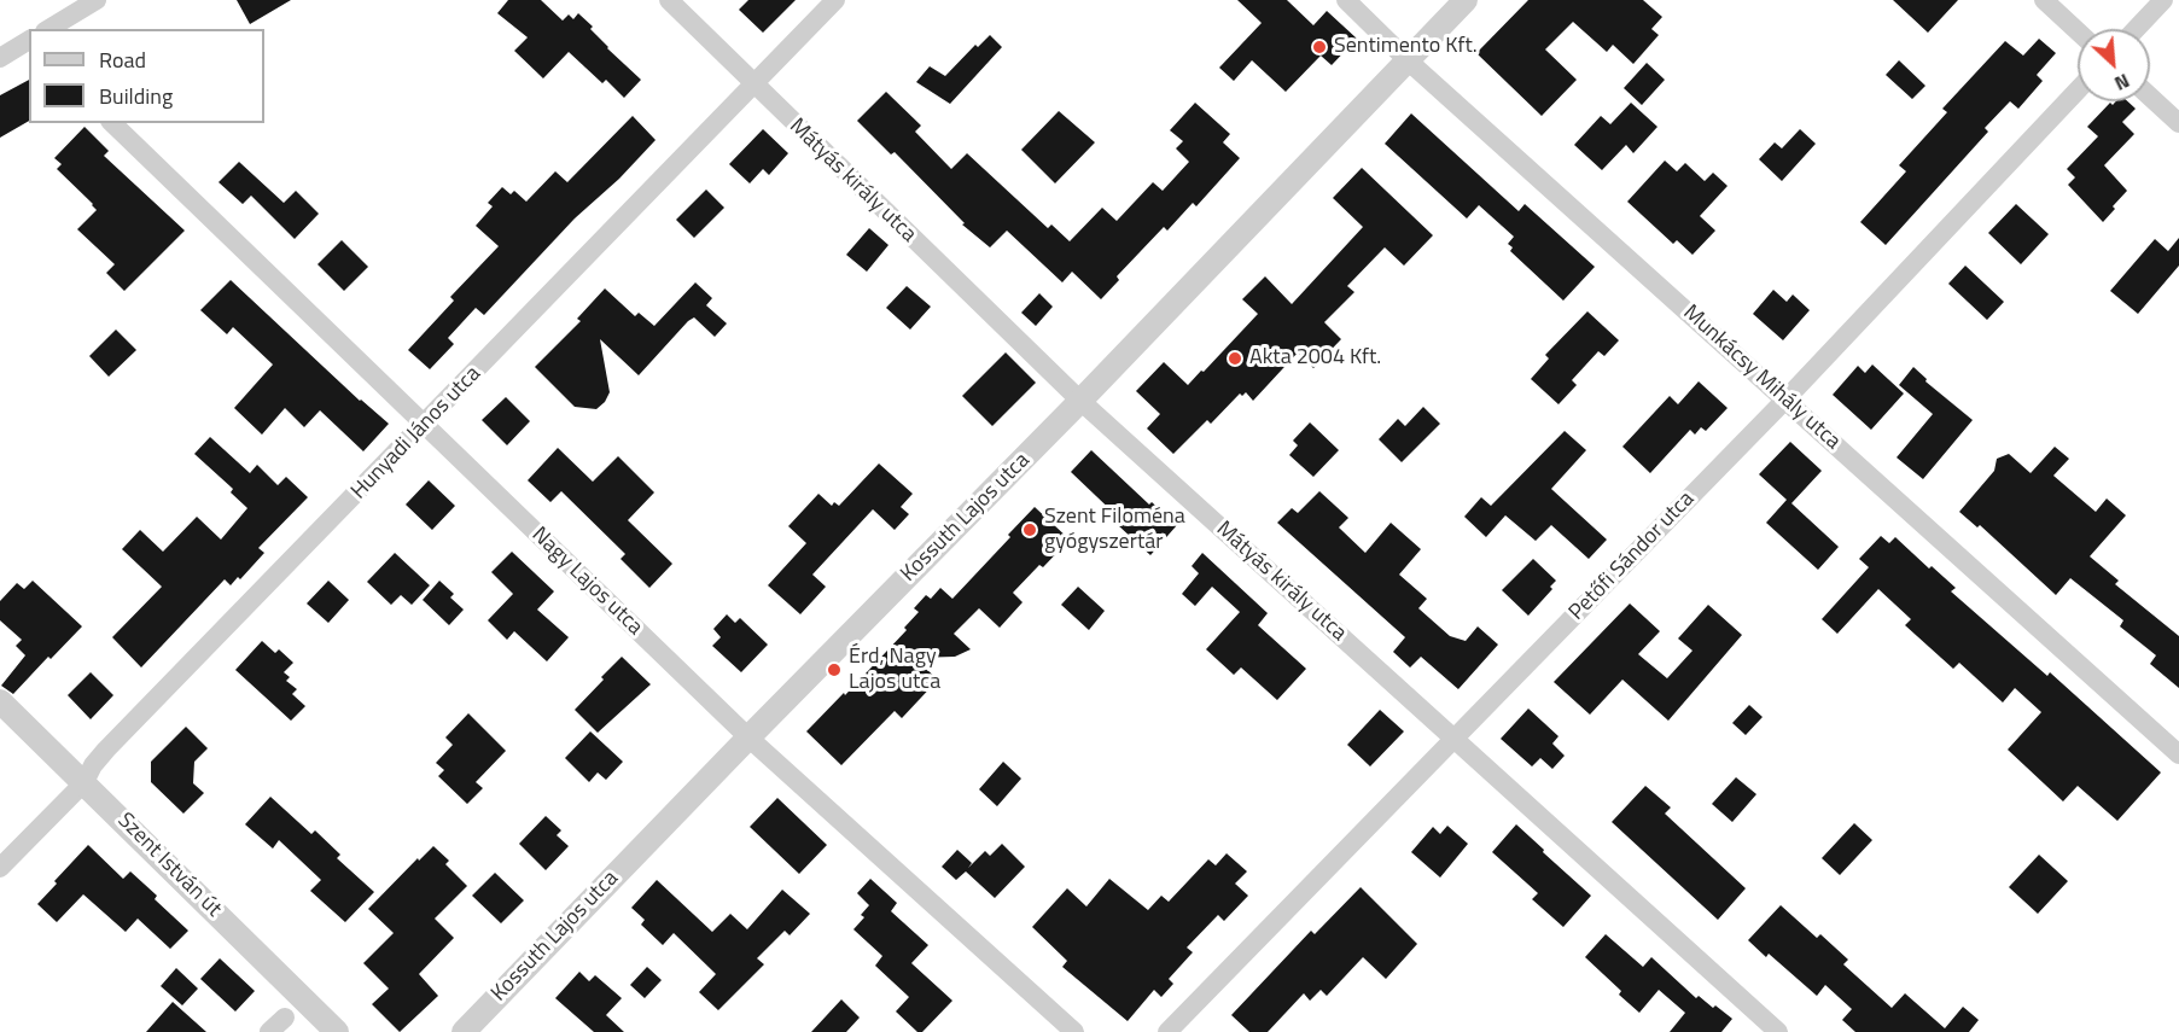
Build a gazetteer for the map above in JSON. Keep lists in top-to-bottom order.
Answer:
{
  "streets": {
    "street": [
      "Mátyás király utca",
      "Munkácsy Mihály utca",
      "Hunyadi János utca",
      "Kossuth Lajos utca",
      "Petőfi Sándor utca",
      "Nagy Lajos utca",
      "Szent István út"
    ]
  },
  "crossings": [
    ["Mátyás király utca", "Hunyadi János utca"],
    ["Mátyás király utca", "Kossuth Lajos utca"],
    ["Mátyás király utca", "Petőfi Sándor utca"],
    ["Munkácsy Mihály utca", "Kossuth Lajos utca"],
    ["Munkácsy Mihály utca", "Petőfi Sándor utca"],
    ["Hunyadi János utca", "Nagy Lajos utca"],
    ["Hunyadi János utca", "Szent István út"],
    ["Kossuth Lajos utca", "Nagy Lajos utca"]
  ],
  "places": [
    "Sentimento Kft.",
    "Akta 2004 Kft.",
    "Szent Filoména gyógyszertár",
    "Érd, Nagy Lajos utca"
  ],
  "legend": ["Road", "Building"],
  "north": "bottom right"
}
